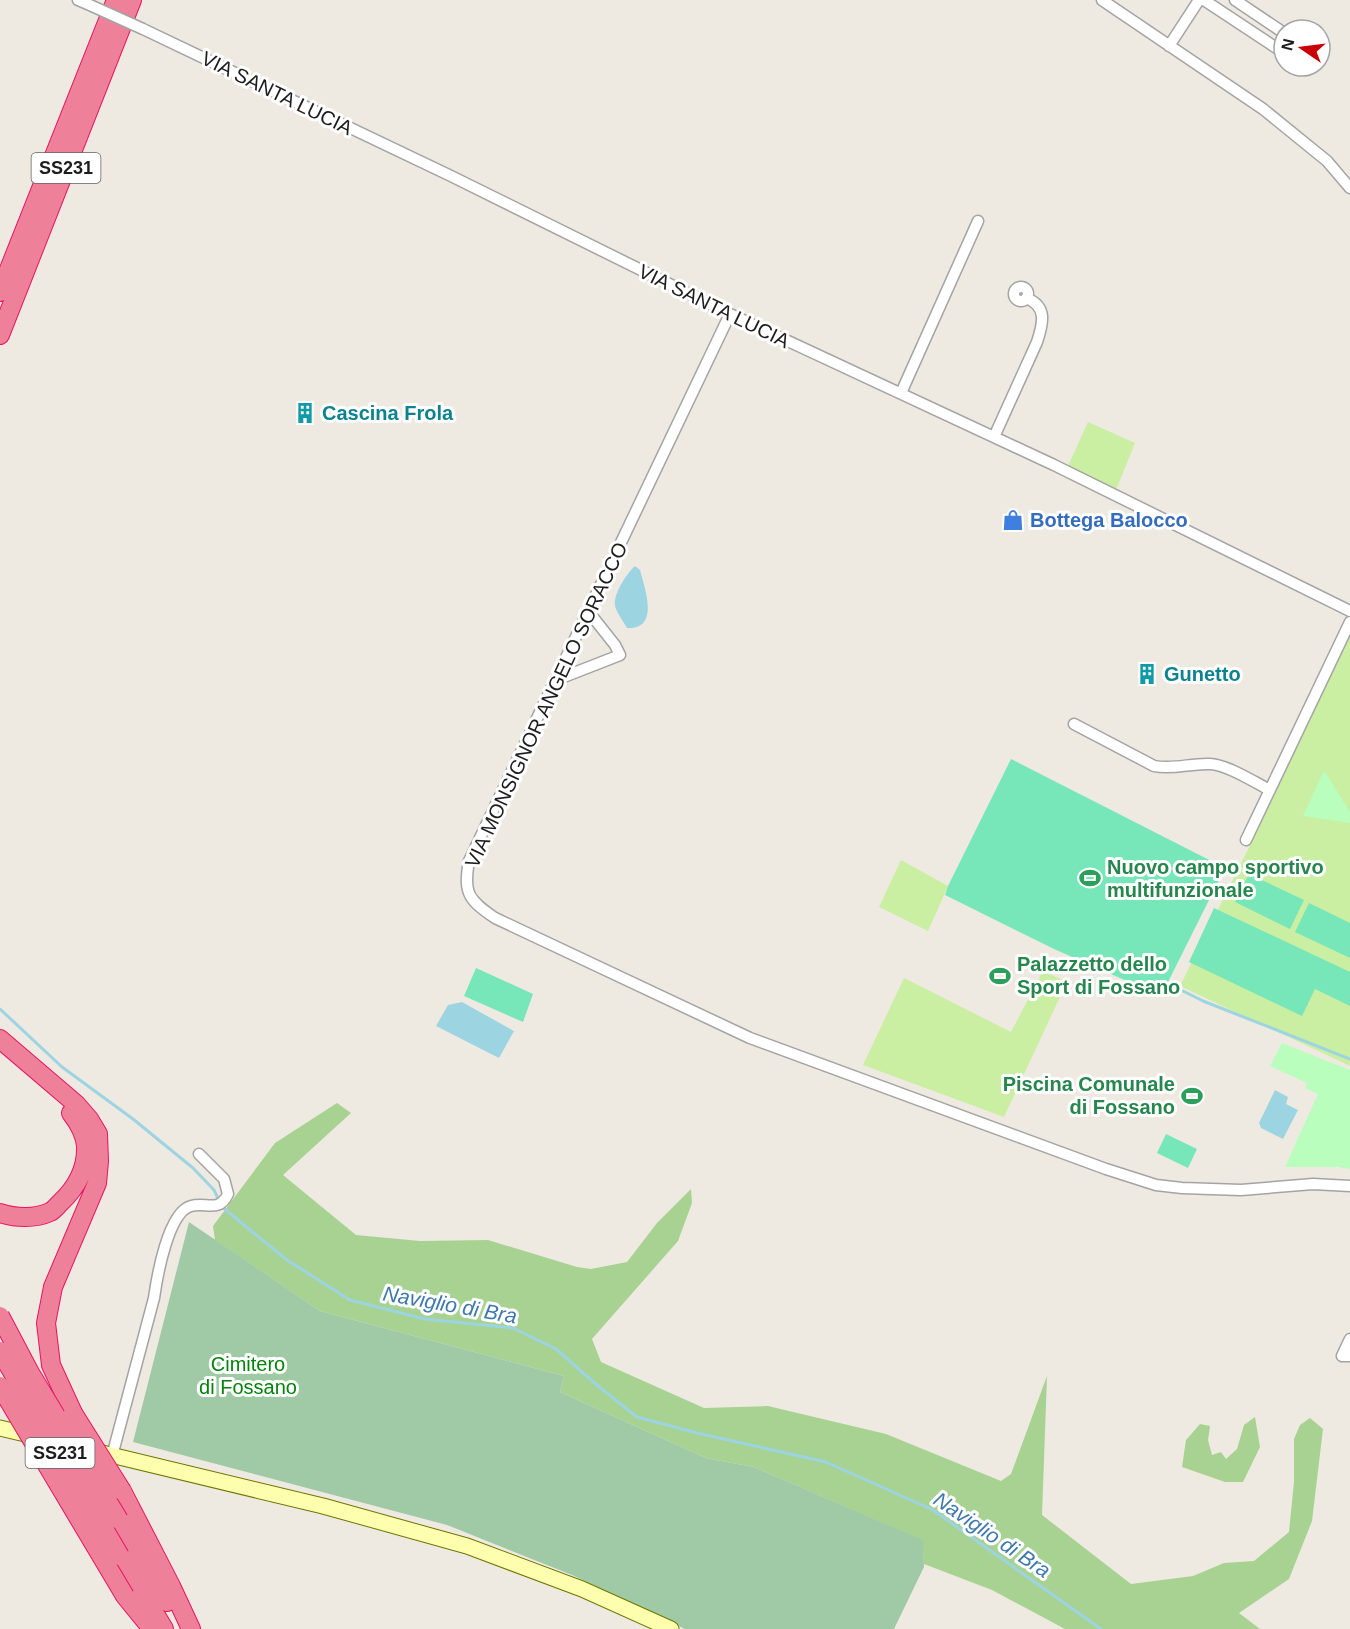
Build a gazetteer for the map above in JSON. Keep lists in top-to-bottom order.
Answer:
{
  "streets": {
    "highway": ["SS231"],
    "street": ["VIA SANTA LUCIA", "VIA MONSIGNOR ANGELO SORACCO"]
  },
  "crossings": [
    ["VIA SANTA LUCIA", "VIA MONSIGNOR ANGELO SORACCO"]
  ],
  "water": ["Naviglio di Bra"],
  "parks": ["Cimitero di Fossano"],
  "places": {
    "building": ["Cascina Frola", "Gunetto"],
    "shop": ["Bottega Balocco"],
    "sports": ["Nuovo campo sportivo multifunzionale", "Palazzetto dello Sport di Fossano", "Piscina Comunale di Fossano"]
  },
  "north": "left"
}
